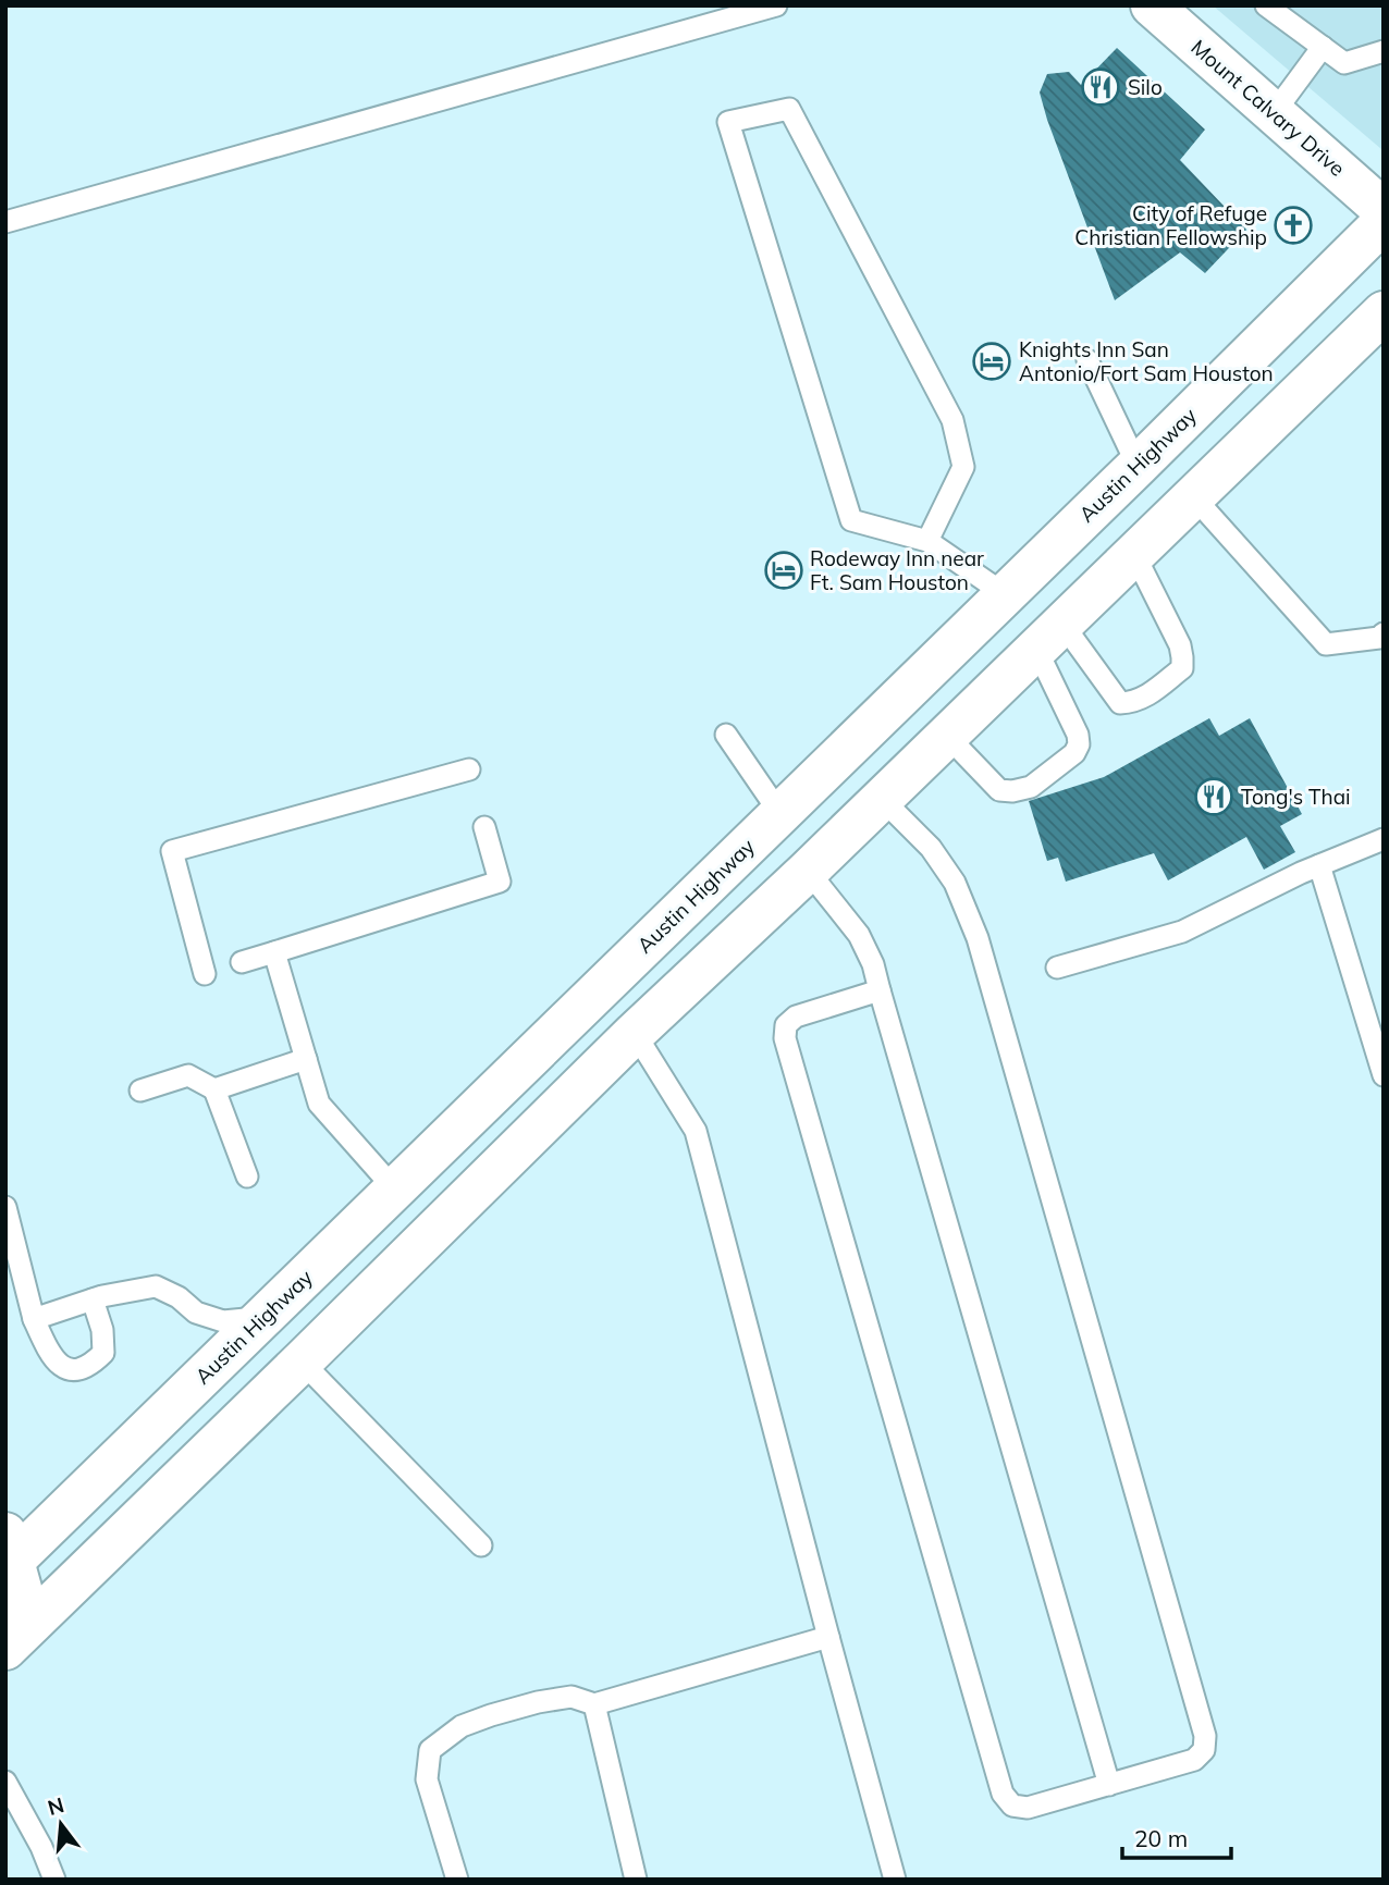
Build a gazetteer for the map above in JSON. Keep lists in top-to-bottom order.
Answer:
{
  "streets": {
    "main road": ["Mount Calvary Drive", "Austin Highway"]
  },
  "places": {
    "restaurant": ["Silo", "Tong's Thai"],
    "church": ["City of Refuge Christian Fellowship"],
    "hotel": ["Knights Inn San Antonio/Fort Sam Houston", "Rodeway Inn near Ft. Sam Houston"]
  },
  "scale_bar": "20 m",
  "north": "top"
}
